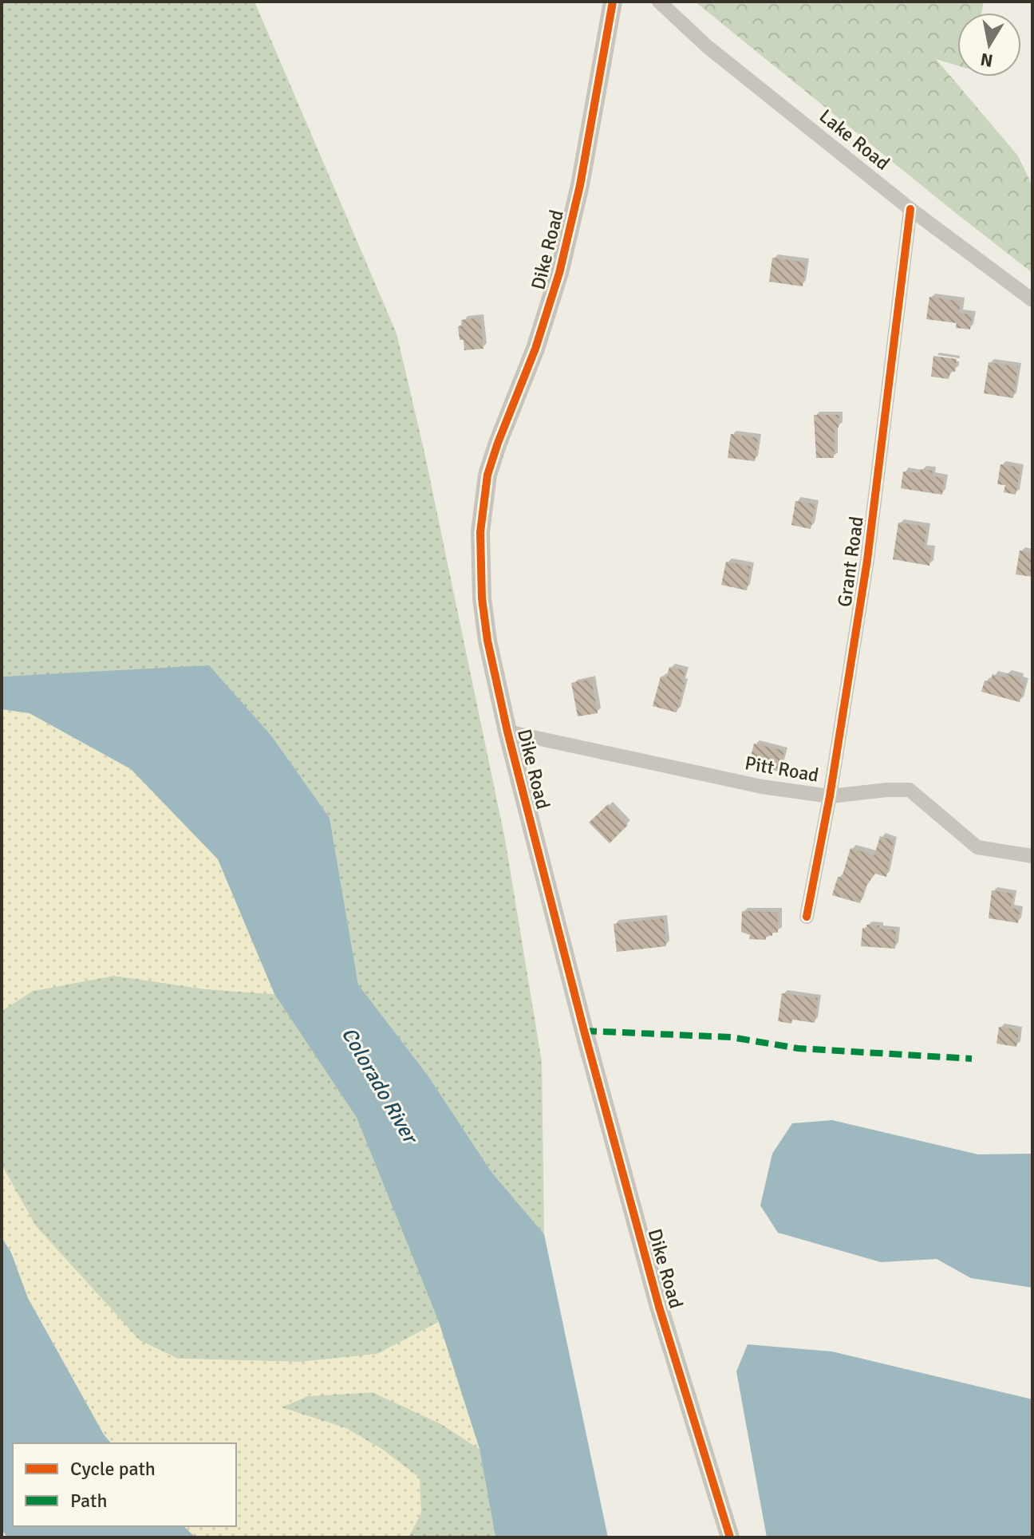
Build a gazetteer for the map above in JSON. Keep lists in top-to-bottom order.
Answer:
{
  "streets": {
    "street": [
      "Lake Road",
      "Dike Road",
      "Grant Road",
      "Pitt Road"
    ]
  },
  "crossings": [
    ["Lake Road", "Grant Road"],
    ["Dike Road", "Pitt Road"],
    ["Grant Road", "Pitt Road"]
  ],
  "water": ["Colorado River"],
  "legend": ["Cycle path", "Path"],
  "north": "bottom"
}
